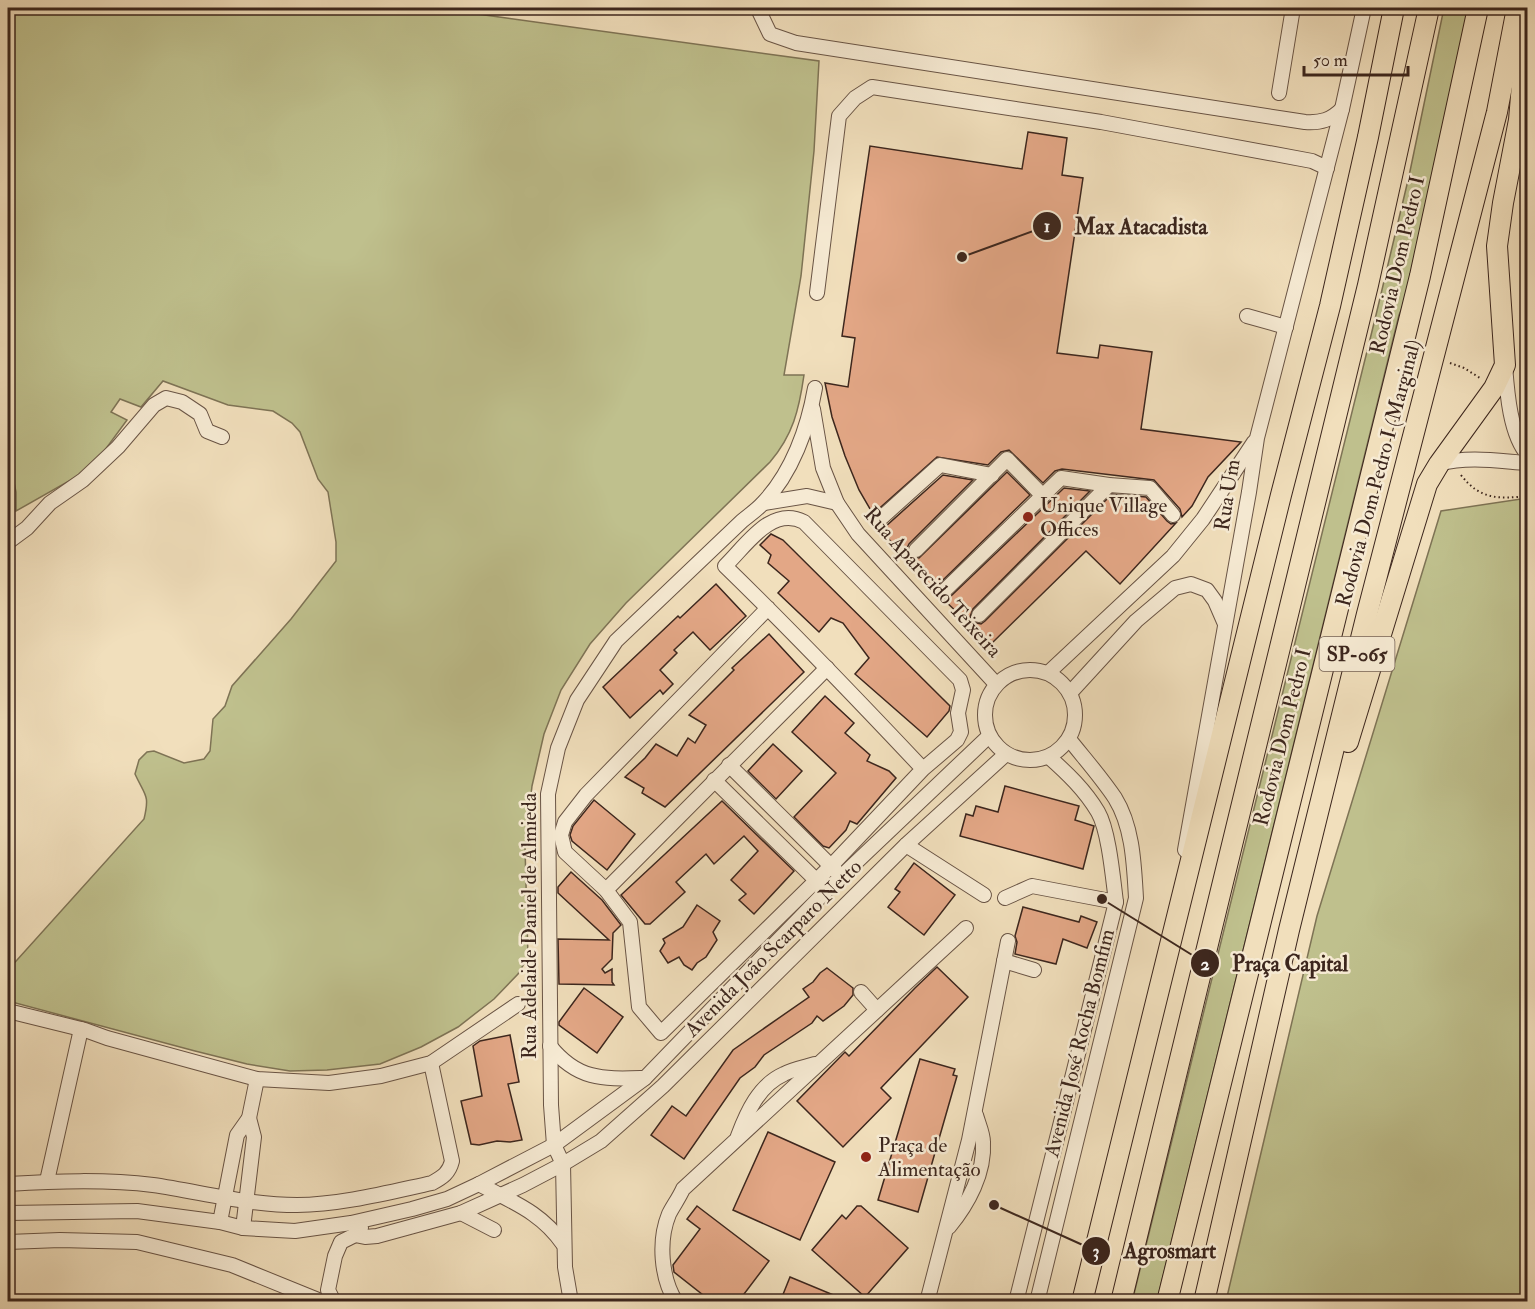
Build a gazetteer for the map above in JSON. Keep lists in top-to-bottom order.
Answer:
{
  "streets": {
    "highway": ["Rodovia Dom Pedro I", "Rodovia Dom Pedro I (Marginal)", "SP-065"],
    "street": [
      "Rua Um",
      "Rua Aparecido Teixeira",
      "Rua Adelaide Daniel de Almieda",
      "Avenida João Scarparo Netto",
      "Avenida José Rocha Bomfim"
    ]
  },
  "crossings": [
    ["Rua Aparecido Teixeira", "Rua Adelaide Daniel de Almieda"],
    ["Rua Aparecido Teixeira", "Avenida João Scarparo Netto"],
    ["Rua Aparecido Teixeira", "Avenida José Rocha Bomfim"],
    ["Rua Adelaide Daniel de Almieda", "Avenida João Scarparo Netto"],
    ["Avenida João Scarparo Netto", "Avenida José Rocha Bomfim"]
  ],
  "places": [
    "Max Atacadista",
    "Unique Village Offices",
    "Praça Capital",
    "Praça de Alimentação",
    "Agrosmart"
  ],
  "scale_bar": "50 m"
}
